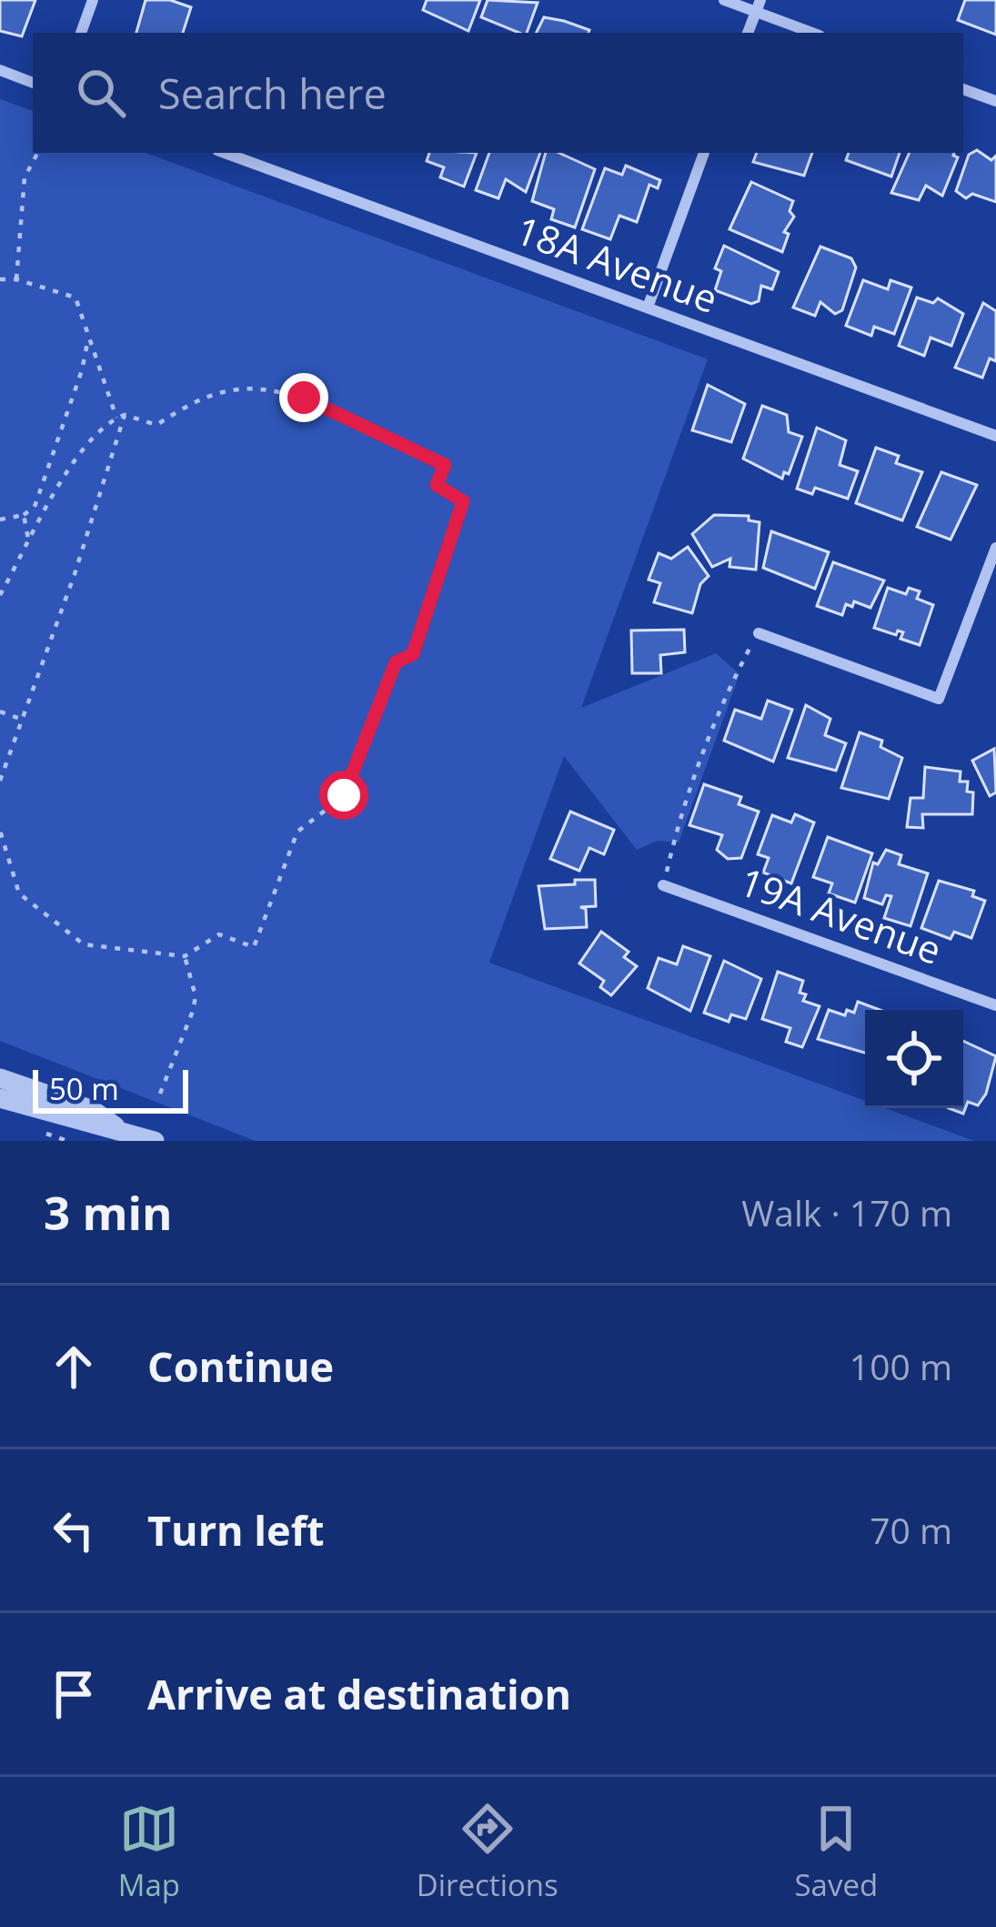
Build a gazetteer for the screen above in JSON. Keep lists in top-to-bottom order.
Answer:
{
  "streets": {
    "street": ["18A Avenue", "19A Avenue"]
  },
  "scale_bar": "50 m",
  "page": {
    "search": "Search here",
    "scale": "50 m",
    "heading": ["3 min", "Walk · 170 m"],
    "list": [
      ["Continue", "100 m"],
      ["Turn left", "70 m"],
      "Arrive at destination"
    ],
    "nav": ["Map", "Directions", "Saved"]
  }
}
